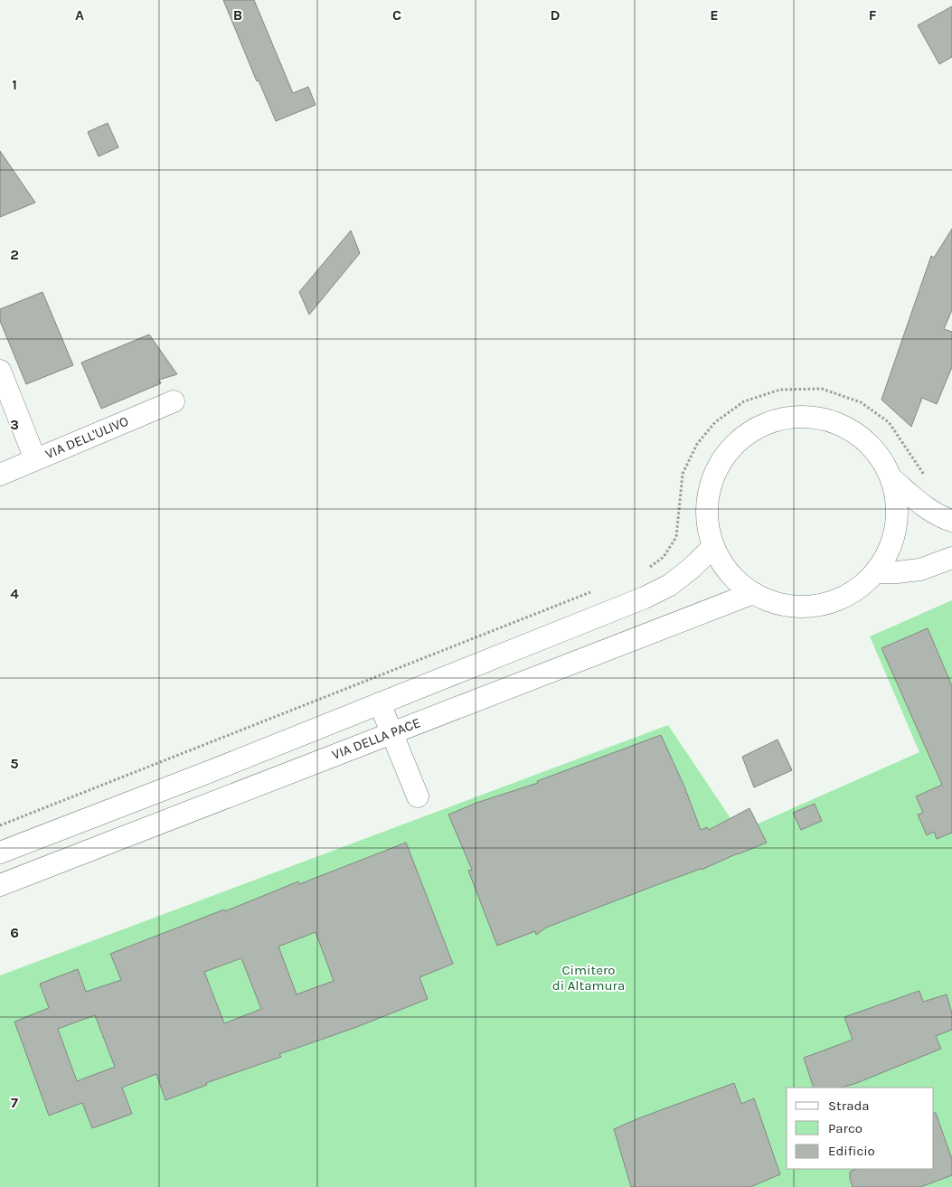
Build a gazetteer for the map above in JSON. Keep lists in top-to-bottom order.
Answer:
{
  "streets": {
    "street": ["VIA DELL'ULIVO", "VIA DELLA PACE"]
  },
  "parks": ["Cimitero di Altamura"],
  "legend": ["Strada", "Parco", "Edificio"],
  "grid": {
    "columns": [
      "A",
      "B",
      "C",
      "D",
      "E",
      "F"
    ],
    "rows": [
      "1",
      "2",
      "3",
      "4",
      "5",
      "6",
      "7"
    ]
  }
}
